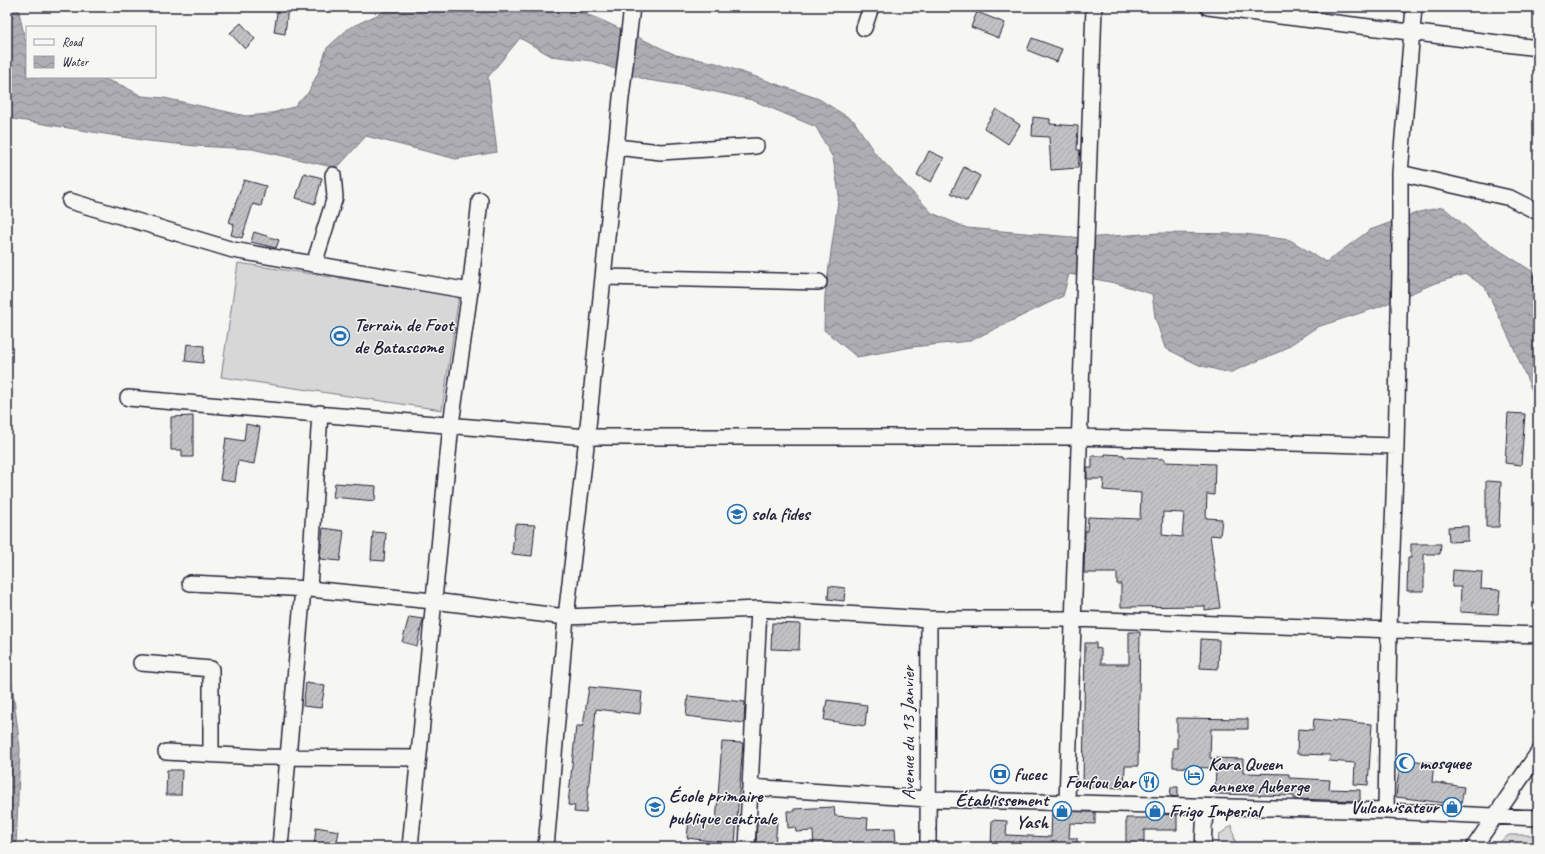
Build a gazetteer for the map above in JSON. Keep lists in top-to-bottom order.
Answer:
{
  "streets": {
    "street": ["Avenue du 13 Janvier"]
  },
  "places": {
    "sports": ["Terrain de Foot de Batascome"],
    "school or university": ["sola fides", "École primaire publique centrale"],
    "mosque": ["mosquee"],
    "bank": ["fucec"],
    "hotel": ["Kara Queen annexe Auberge"],
    "restaurant": ["Foufou bar"],
    "shop": ["Vulcanisateur", "Établissement Yash", "Frigo Imperial"]
  },
  "legend": ["Road", "Water"]
}
